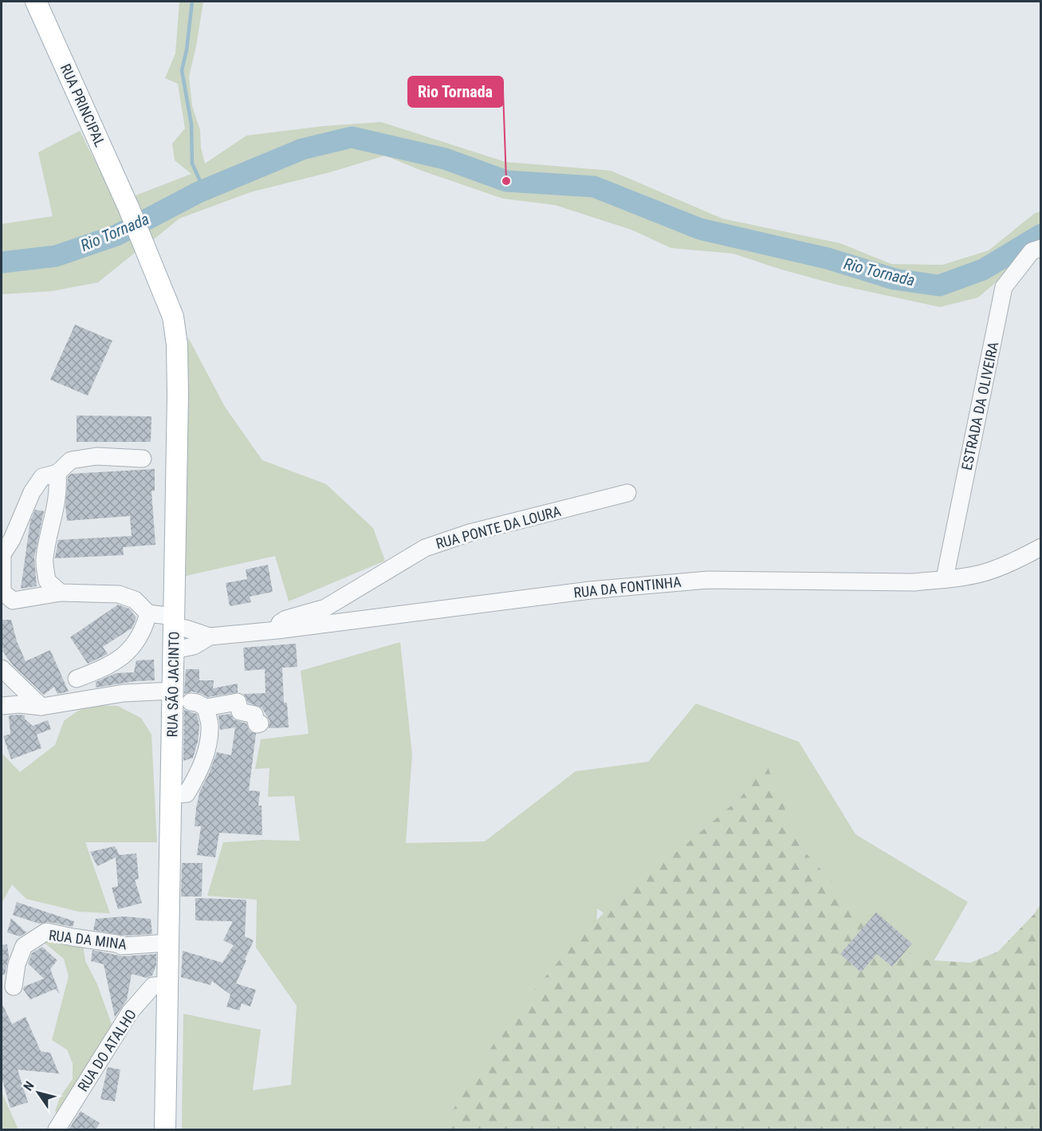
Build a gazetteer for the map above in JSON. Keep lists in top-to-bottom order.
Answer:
{
  "streets": {
    "main road": ["RUA PRINCIPAL", "RUA SÃO JACINTO"],
    "street": [
      "ESTRADA DA OLIVEIRA",
      "RUA PONTE DA LOURA",
      "RUA DA FONTINHA",
      "RUA DA MINA",
      "RUA DO ATALHO"
    ]
  },
  "crossings": [
    ["RUA PRINCIPAL", "RUA SÃO JACINTO"],
    ["ESTRADA DA OLIVEIRA", "RUA DA FONTINHA"],
    ["RUA PONTE DA LOURA", "RUA DA FONTINHA"],
    ["RUA DA FONTINHA", "RUA SÃO JACINTO"],
    ["RUA SÃO JACINTO", "RUA DA MINA"],
    ["RUA SÃO JACINTO", "RUA DO ATALHO"]
  ],
  "water": ["Rio Tornada"],
  "places": ["Rio Tornada"],
  "north": "top left"
}
